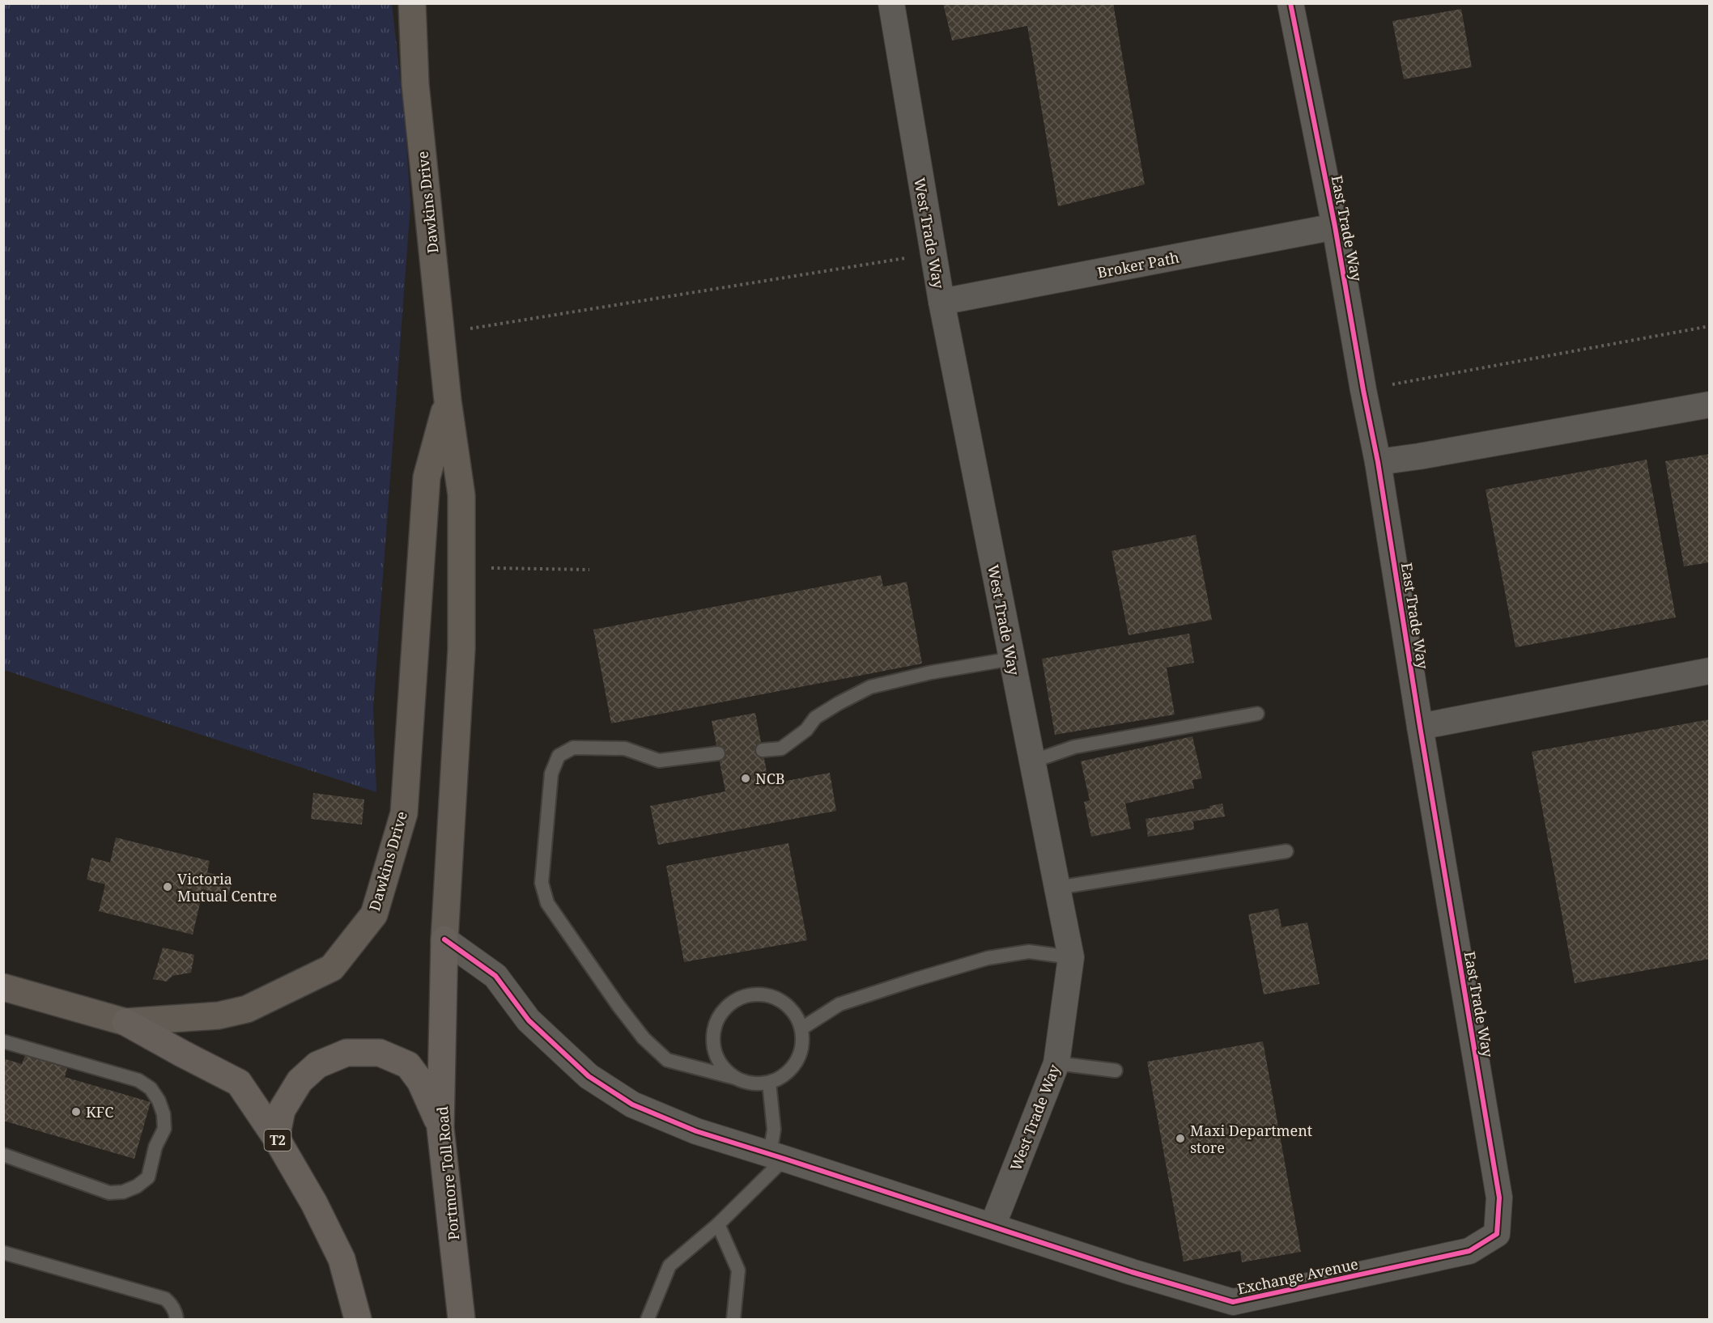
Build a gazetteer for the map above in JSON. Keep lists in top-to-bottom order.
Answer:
{
  "streets": {
    "highway": ["T2", "Portmore Toll Road"],
    "main road": ["Dawkins Drive"],
    "street": [
      "East Trade Way",
      "West Trade Way",
      "Broker Path",
      "Exchange Avenue"
    ]
  },
  "crossings": [
    ["Dawkins Drive", "T2"],
    ["Dawkins Drive", "Portmore Toll Road"],
    ["Dawkins Drive", "Exchange Avenue"],
    ["East Trade Way", "Broker Path"],
    ["East Trade Way", "Exchange Avenue"],
    ["West Trade Way", "Broker Path"],
    ["West Trade Way", "Exchange Avenue"],
    ["Portmore Toll Road", "Exchange Avenue"]
  ],
  "places": [
    "NCB",
    "Victoria Mutual Centre",
    "KFC",
    "Maxi Department store"
  ]
}
